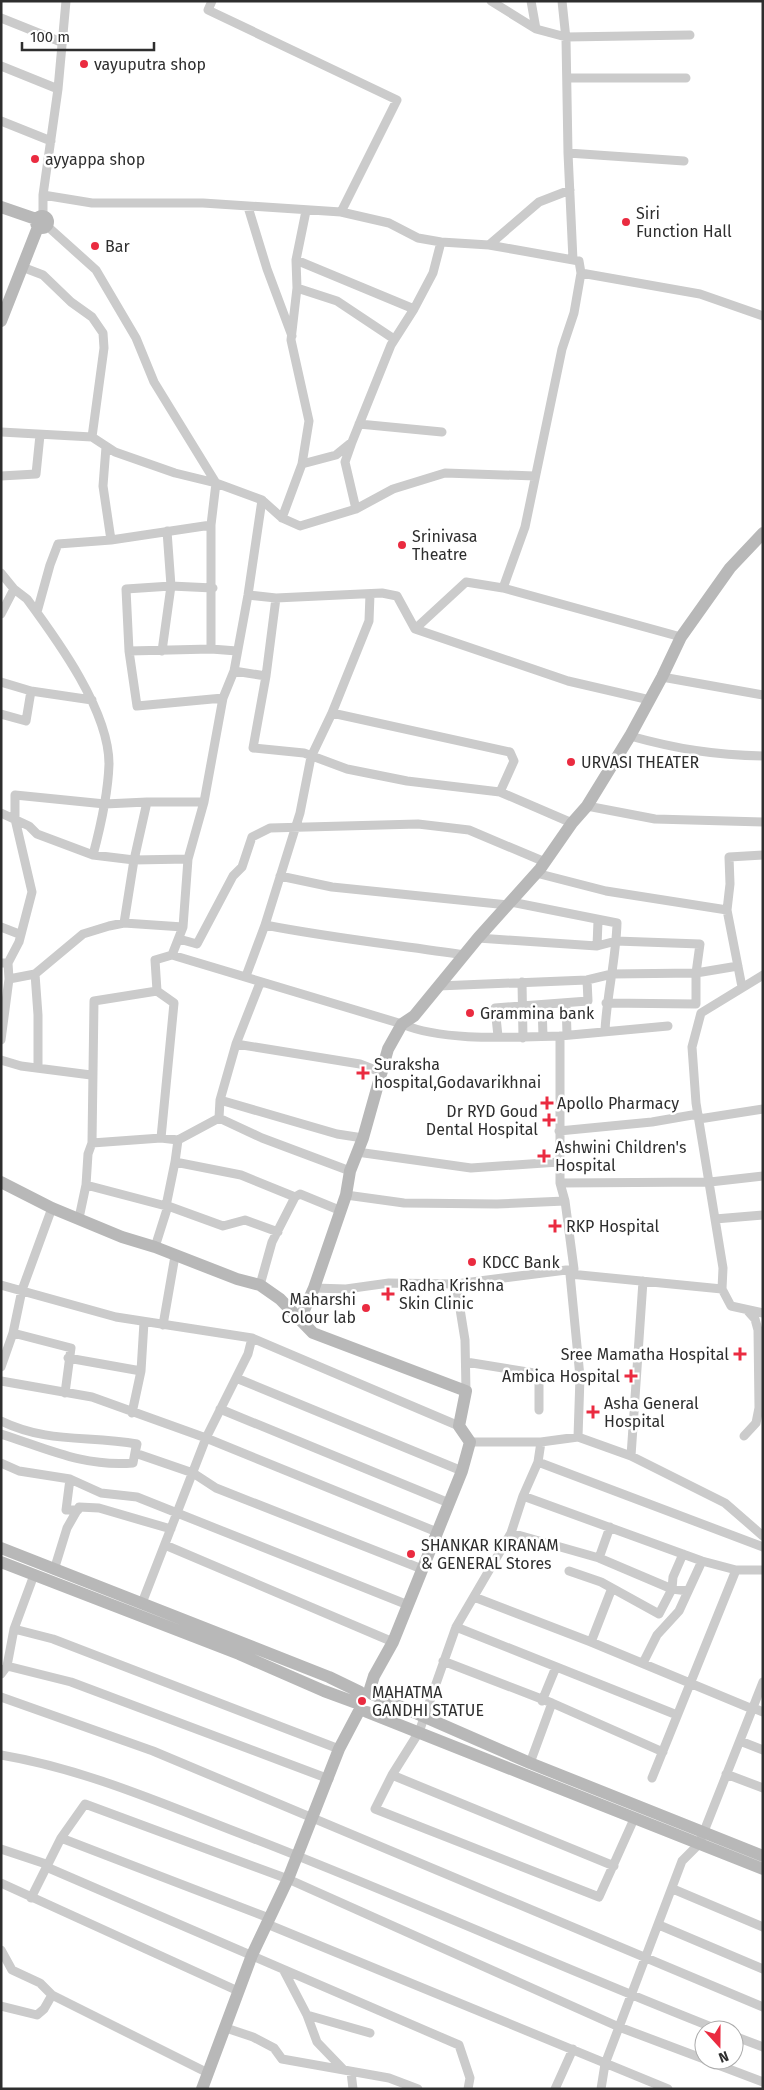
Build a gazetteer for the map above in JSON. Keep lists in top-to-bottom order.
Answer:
{
  "places": {
    "other": [
      "vayuputra shop",
      "ayyappa shop",
      "Siri Function Hall",
      "Bar",
      "Srinivasa Theatre",
      "URVASI THEATER",
      "Grammina bank",
      "KDCC Bank",
      "Maharshi Colour lab",
      "SHANKAR KIRANAM & GENERAL Stores",
      "MAHATMA GANDHI STATUE"
    ],
    "health": [
      "Suraksha hospital,Godavarikhnai",
      "Apollo Pharmacy",
      "Dr RYD Goud Dental Hospital",
      "Ashwini Children's Hospital",
      "RKP Hospital",
      "Radha Krishna Skin Clinic",
      "Sree Mamatha Hospital",
      "Ambica Hospital",
      "Asha General Hospital"
    ]
  },
  "scale_bar": "100 m",
  "north": "bottom"
}
